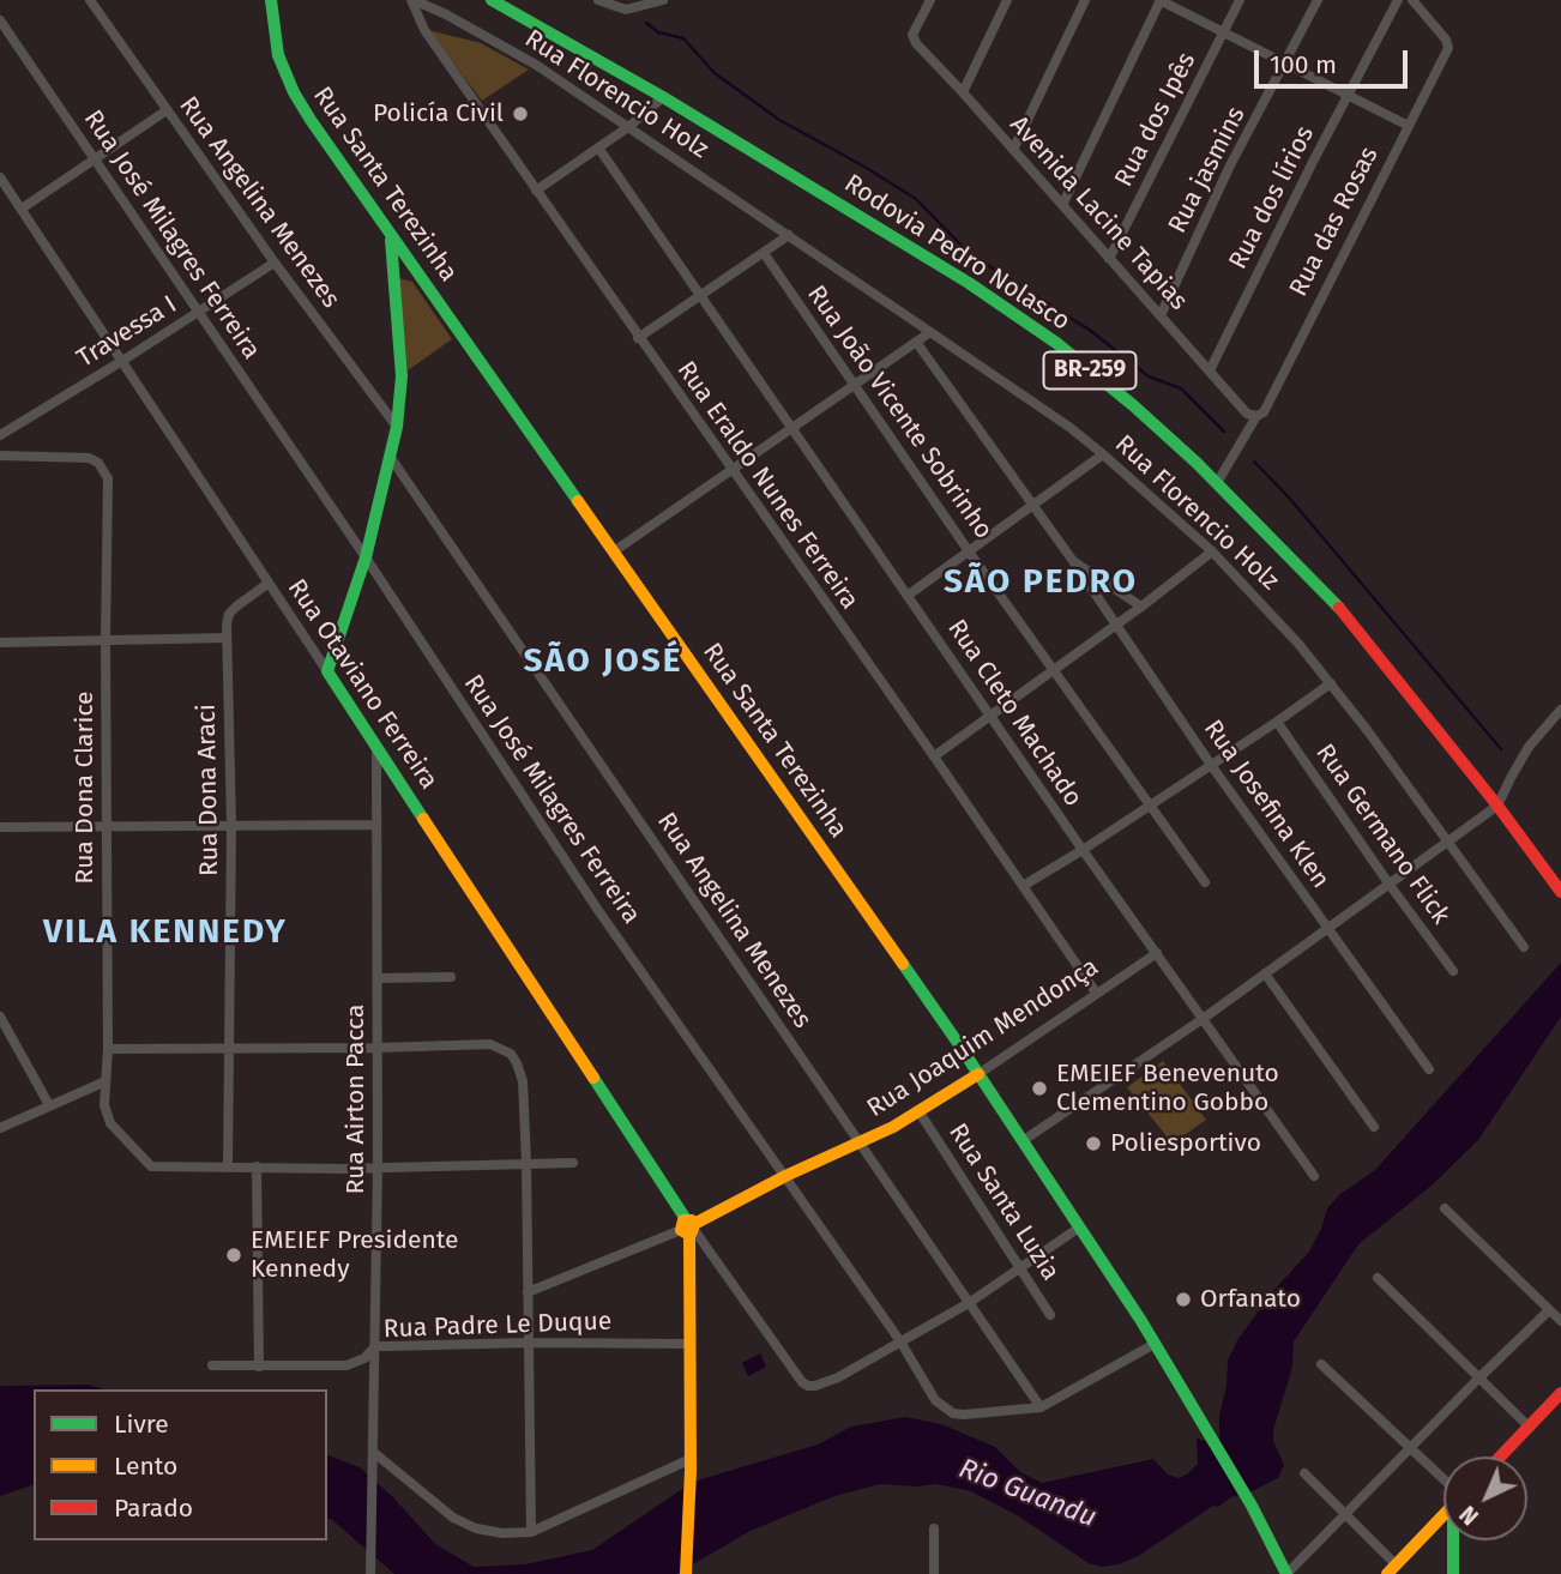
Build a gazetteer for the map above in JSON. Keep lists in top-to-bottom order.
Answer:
{
  "streets": {
    "main road": [
      "Rua Santa Terezinha",
      "Rodovia Pedro Nolasco",
      "BR-259",
      "Rua Otaviano Ferreira",
      "Rua Joaquim Mendonça"
    ],
    "street": [
      "Rua Florencio Holz",
      "Rua dos Ipês",
      "Rua jasmins",
      "Rua dos lírios",
      "Rua Angelina Menezes",
      "Avenida Lacine Tapias",
      "Rua das Rosas",
      "Rua José Milagres Ferreira",
      "Travessa I",
      "Rua João Vicente Sobrinho",
      "Rua Eraldo Nunes Ferreira",
      "Rua Cleto Machado",
      "Rua Dona Clarice",
      "Rua Dona Araci",
      "Rua Josefina Klen",
      "Rua Germano Flick",
      "Rua Airton Pacca",
      "Rua Santa Luzia",
      "Rua Padre Le Duque"
    ]
  },
  "crossings": [
    ["Rua Florencio Holz", "Rua Eraldo Nunes Ferreira"],
    ["Rua dos Ipês", "Avenida Lacine Tapias"],
    ["Rua jasmins", "Avenida Lacine Tapias"],
    ["Rua Santa Terezinha", "Rua José Milagres Ferreira"],
    ["Rua Santa Terezinha", "Rua Joaquim Mendonça"],
    ["Rua dos lírios", "Avenida Lacine Tapias"],
    ["Rua Angelina Menezes", "Rua José Milagres Ferreira"],
    ["Rua Angelina Menezes", "Travessa I"],
    ["Rua Angelina Menezes", "Rua Joaquim Mendonça"],
    ["Avenida Lacine Tapias", "Rua das Rosas"],
    ["Rua das Rosas", "Rodovia Pedro Nolasco"],
    ["Rua José Milagres Ferreira", "Travessa I"],
    ["Rua José Milagres Ferreira", "Rua Otaviano Ferreira"],
    ["Rua José Milagres Ferreira", "Rua Joaquim Mendonça"],
    ["Travessa I", "Rua Otaviano Ferreira"],
    ["Rua Eraldo Nunes Ferreira", "Rua Joaquim Mendonça"],
    ["Rua Otaviano Ferreira", "Rua Dona Araci"],
    ["Rua Otaviano Ferreira", "Rua Joaquim Mendonça"],
    ["Rua Otaviano Ferreira", "Rua Airton Pacca"],
    ["Rua Cleto Machado", "Rua Joaquim Mendonça"],
    ["Rua Dona Clarice", "Rua Dona Araci"],
    ["Rua Joaquim Mendonça", "Rua Santa Luzia"],
    ["Rua Airton Pacca", "Rua Padre Le Duque"]
  ],
  "districts": ["SÃO PEDRO", "SÃO JOSÉ", "VILA KENNEDY"],
  "water": ["Rio Guandu"],
  "places": [
    "Policía Civil",
    "EMEIEF Benevenuto Clementino Gobbo",
    "Poliesportivo",
    "EMEIEF Presidente Kennedy",
    "Orfanato"
  ],
  "legend": ["Livre", "Lento", "Parado"],
  "scale_bar": "100 m",
  "north": "bottom left"
}
